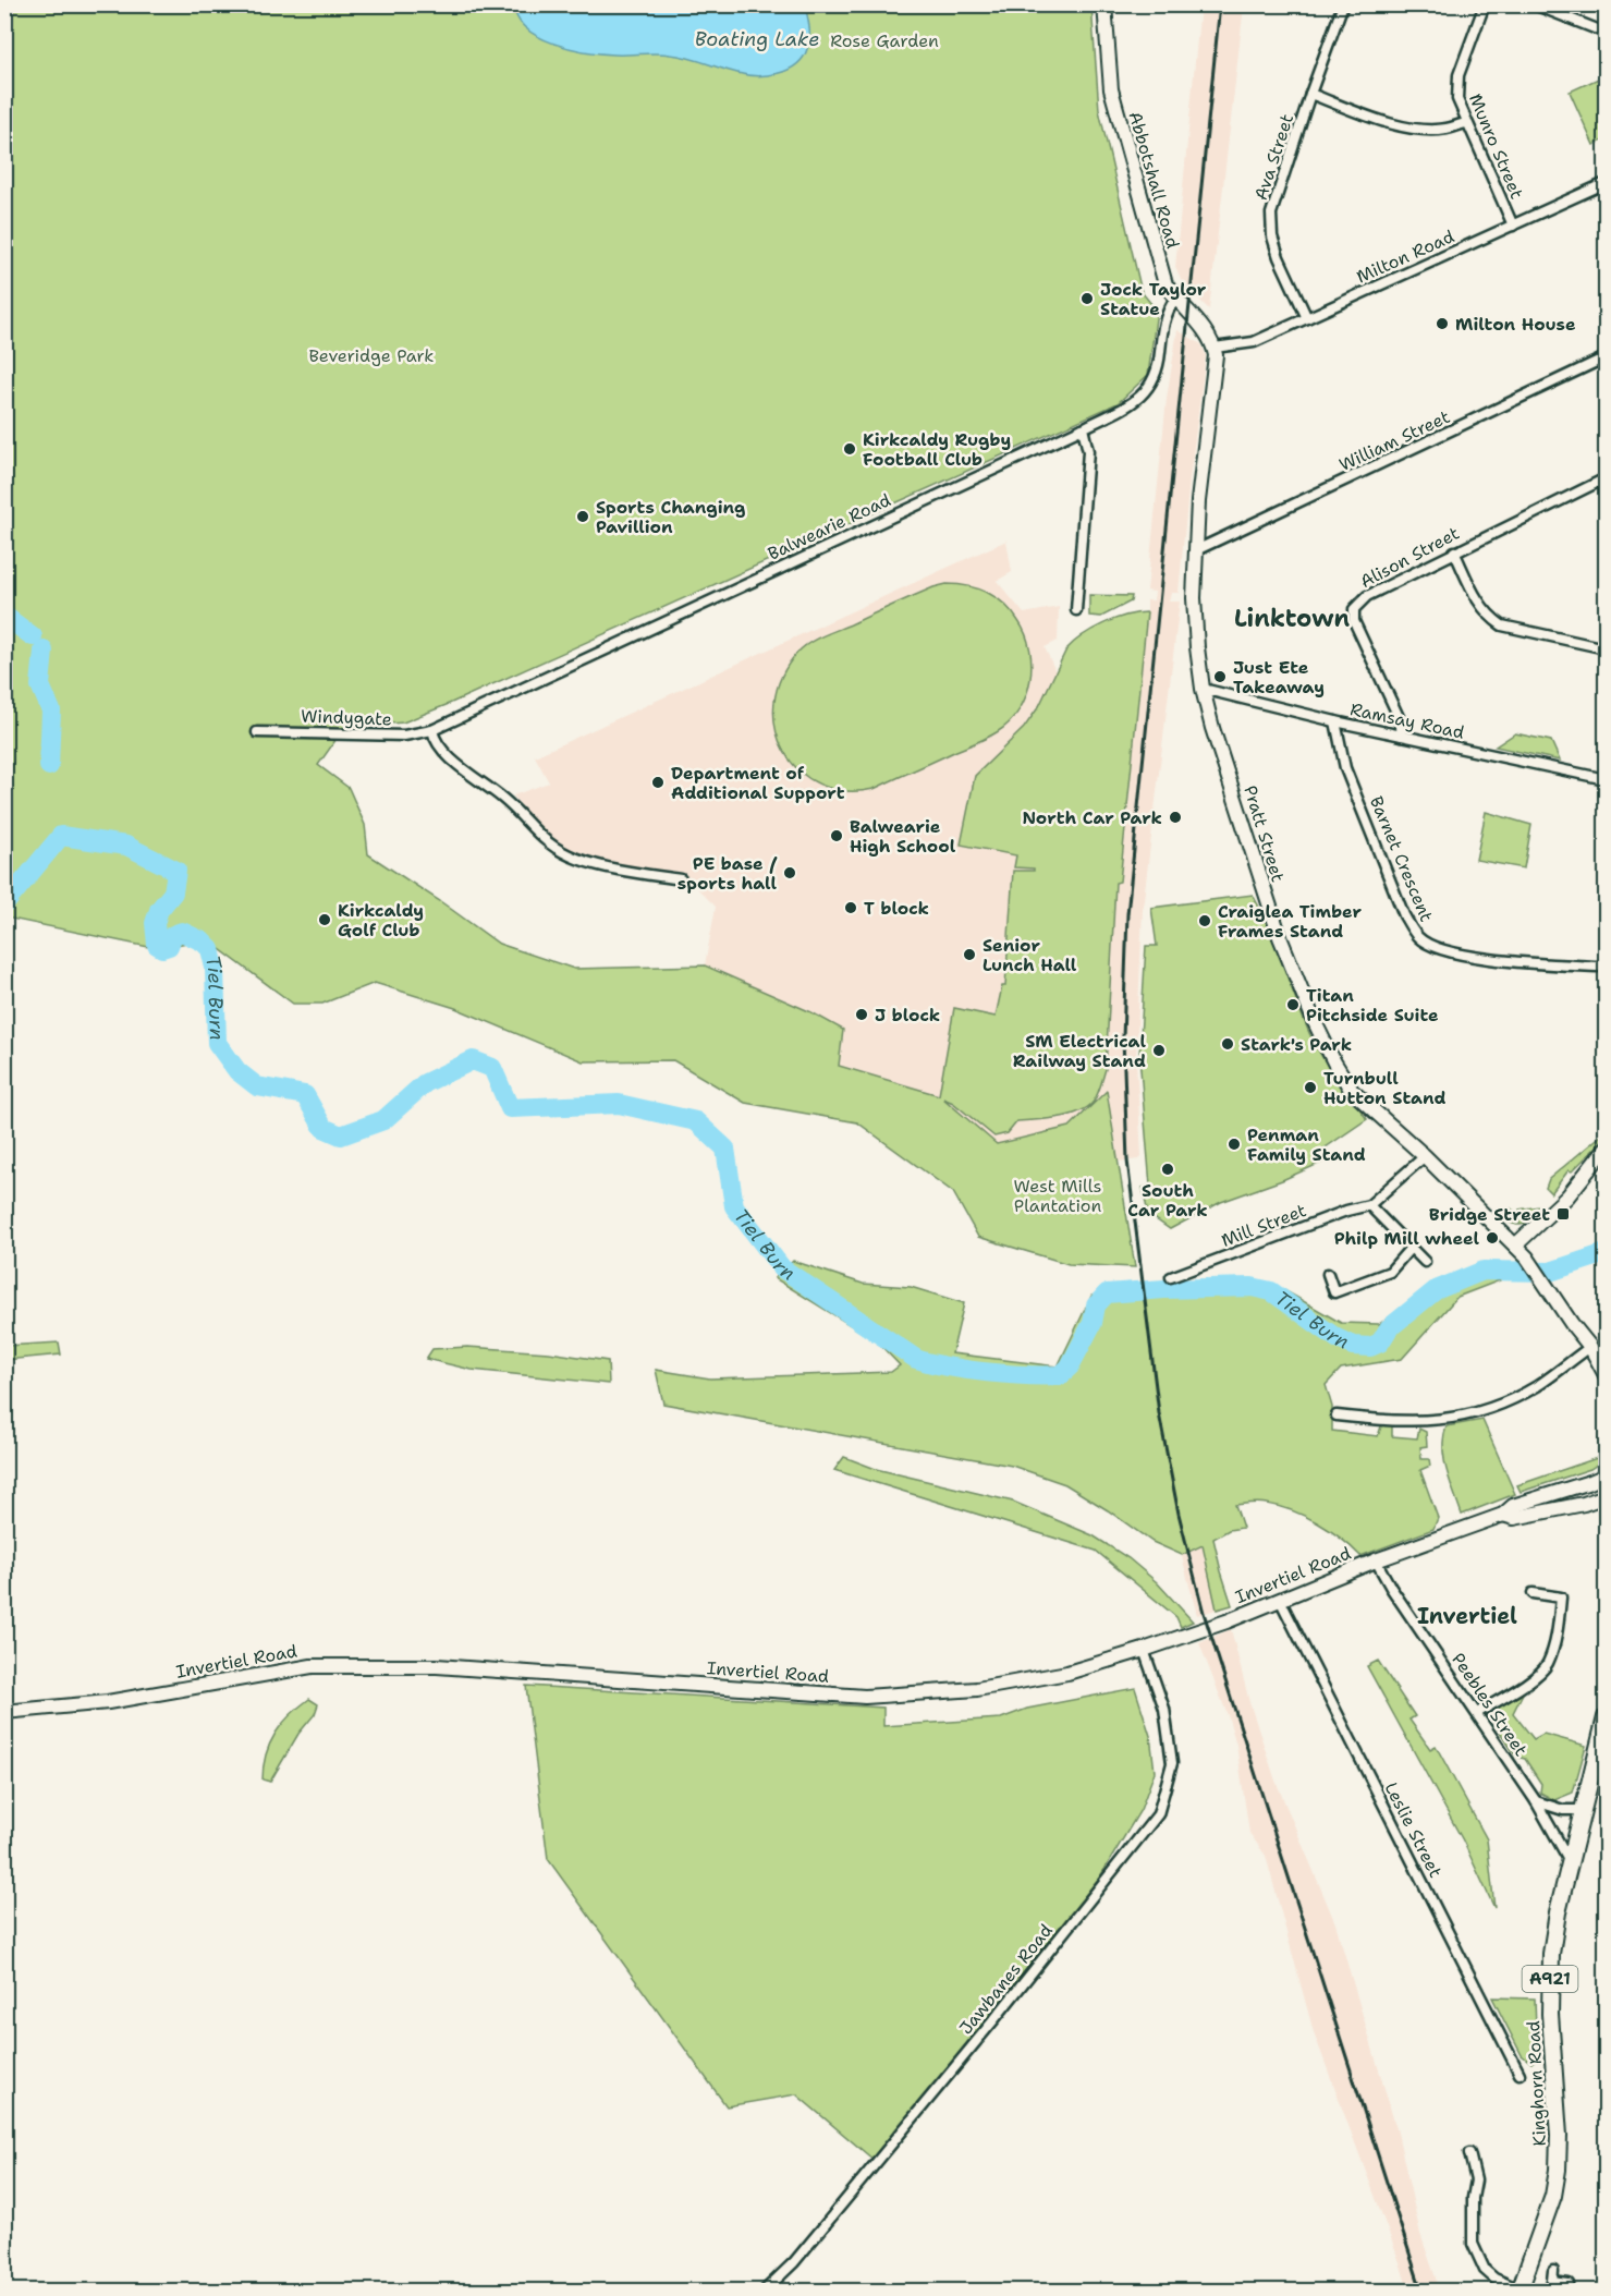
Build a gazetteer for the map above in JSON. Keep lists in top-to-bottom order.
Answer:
{
  "streets": {
    "main road": [
      "Abbotshall Road",
      "Pratt Street",
      "Invertiel Road",
      "A921",
      "Kinghorn Road"
    ],
    "street": [
      "Munro Street",
      "Ava Street",
      "Milton Road",
      "William Street",
      "Balwearie Road",
      "Alison Street",
      "Windygate",
      "Ramsay Road",
      "Barnet Crescent",
      "Mill Street",
      "Peebles Street",
      "Leslie Street",
      "Jawbanes Road"
    ]
  },
  "crossings": [
    ["Munro Street", "Milton Road"],
    ["Ava Street", "Milton Road"],
    ["Abbotshall Road", "Milton Road"],
    ["Abbotshall Road", "Balwearie Road"],
    ["Abbotshall Road", "Pratt Street"],
    ["Milton Road", "Pratt Street"],
    ["William Street", "Pratt Street"],
    ["Balwearie Road", "Windygate"],
    ["Alison Street", "Ramsay Road"],
    ["Ramsay Road", "Pratt Street"],
    ["Ramsay Road", "Barnet Crescent"],
    ["Pratt Street", "Mill Street"],
    ["Invertiel Road", "Peebles Street"],
    ["Invertiel Road", "Leslie Street"],
    ["Invertiel Road", "Jawbanes Road"],
    ["Peebles Street", "Kinghorn Road"]
  ],
  "districts": ["Linktown", "Invertiel"],
  "water": ["Boating Lake", "Tiel Burn"],
  "parks": ["Rose Garden", "Beveridge Park", "West Mills Plantation"],
  "places": {
    "other": [
      "Jock Taylor Statue",
      "Milton House",
      "Kirkcaldy Rugby Football Club",
      "Sports Changing Pavillion",
      "Just Ete Takeaway",
      "Department of Additional Support",
      "North Car Park",
      "Balwearie High School",
      "PE base / sports hall",
      "T block",
      "Kirkcaldy Golf Club",
      "Craiglea Timber Frames Stand",
      "Senior Lunch Hall",
      "Titan Pitchside Suite",
      "J block",
      "Stark's Park",
      "SM Electrical Railway Stand",
      "Turnbull Hutton Stand",
      "Penman Family Stand",
      "South Car Park",
      "Philp Mill wheel"
    ],
    "transit": ["Bridge Street"]
  }
}
